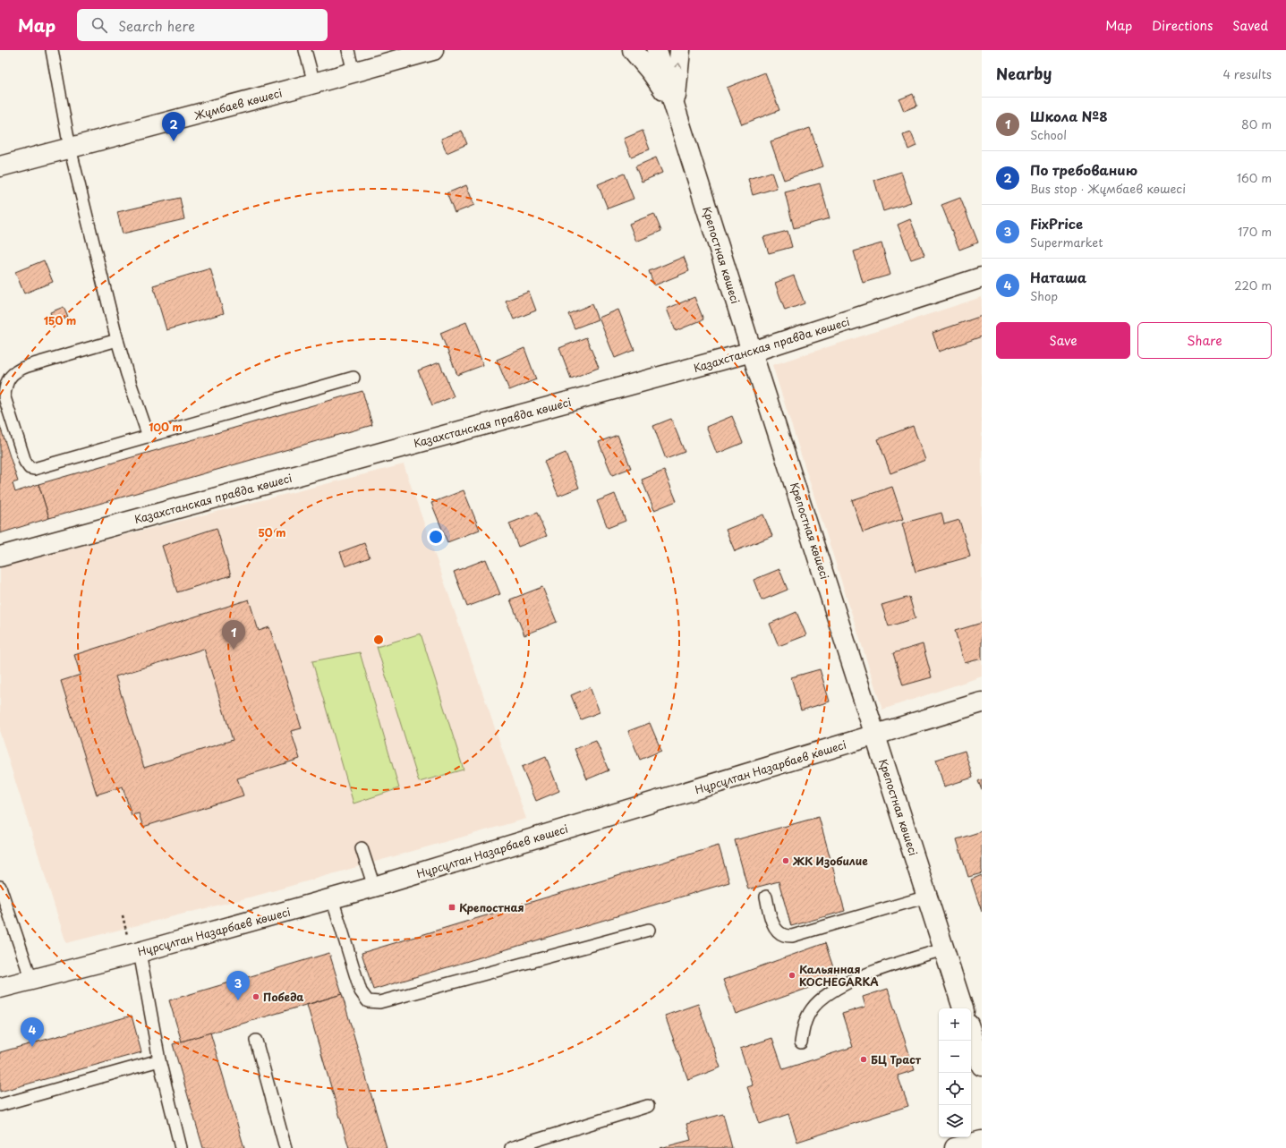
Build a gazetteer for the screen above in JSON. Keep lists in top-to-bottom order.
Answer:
{
  "streets": {
    "street": [
      "Жұмбаев көшесі",
      "Крепостная көшесі",
      "Казахстанская правда көшесі",
      "Нұрсұлтан Назарбаев көшесі"
    ]
  },
  "crossings": [
    ["Крепостная көшесі", "Казахстанская правда көшесі"],
    ["Крепостная көшесі", "Нұрсұлтан Назарбаев көшесі"]
  ],
  "places": {
    "other": [
      "ЖК Изобилие",
      "Кальянная KOCHEGARKA",
      "Победа",
      "БЦ Траст"
    ],
    "transit": ["Крепостная"]
  },
  "page": {
    "header": "Map",
    "search": "Search here",
    "nav": ["Map", "Directions", "Saved"],
    "heading": ["Nearby", "4 results"],
    "list": [
      {
        "mark": "1",
        "name": "Школа №8",
        "note": "School",
        "value": "80 m"
      },
      {
        "mark": "2",
        "name": "По требованию",
        "note": "Bus stop · Жұмбаев көшесі",
        "value": "160 m"
      },
      {
        "mark": "3",
        "name": "FixPrice",
        "note": "Supermarket",
        "value": "170 m"
      },
      {
        "mark": "4",
        "name": "Наташа",
        "note": "Shop",
        "value": "220 m"
      }
    ],
    "pins": [
      "2",
      "1",
      "3",
      "4"
    ],
    "buttons": ["Save", "Share"],
    "map_buttons": ["+", "−"]
  },
  "rings": ["150 m", "100 m", "50 m"]
}
